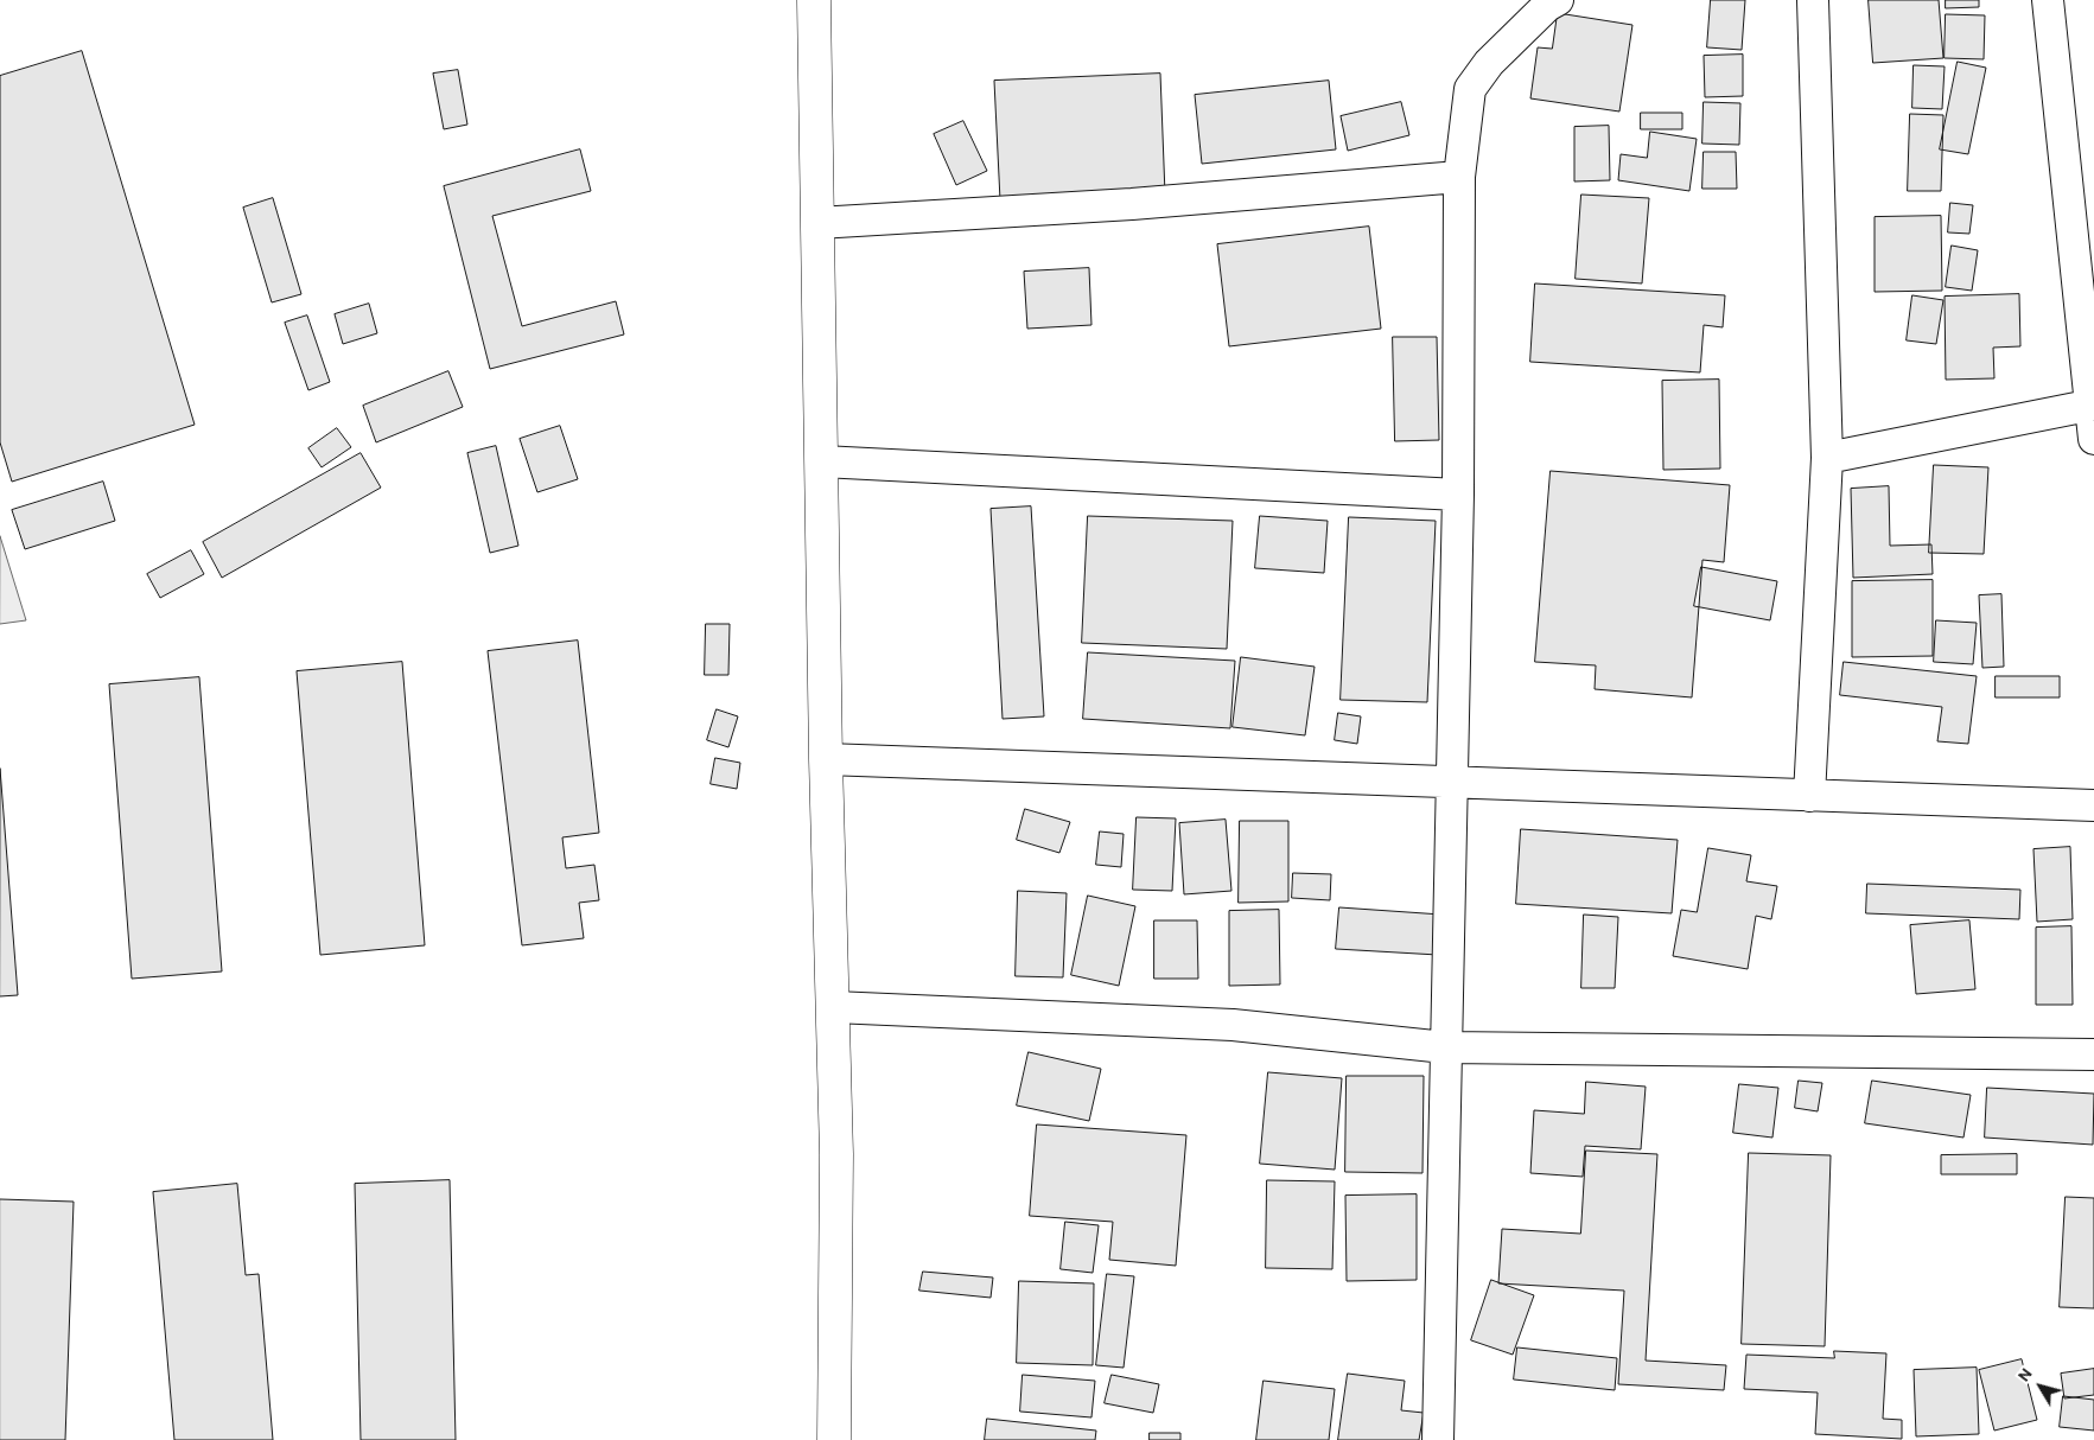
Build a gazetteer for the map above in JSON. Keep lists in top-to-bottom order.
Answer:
{
  "north": "top left"
}
